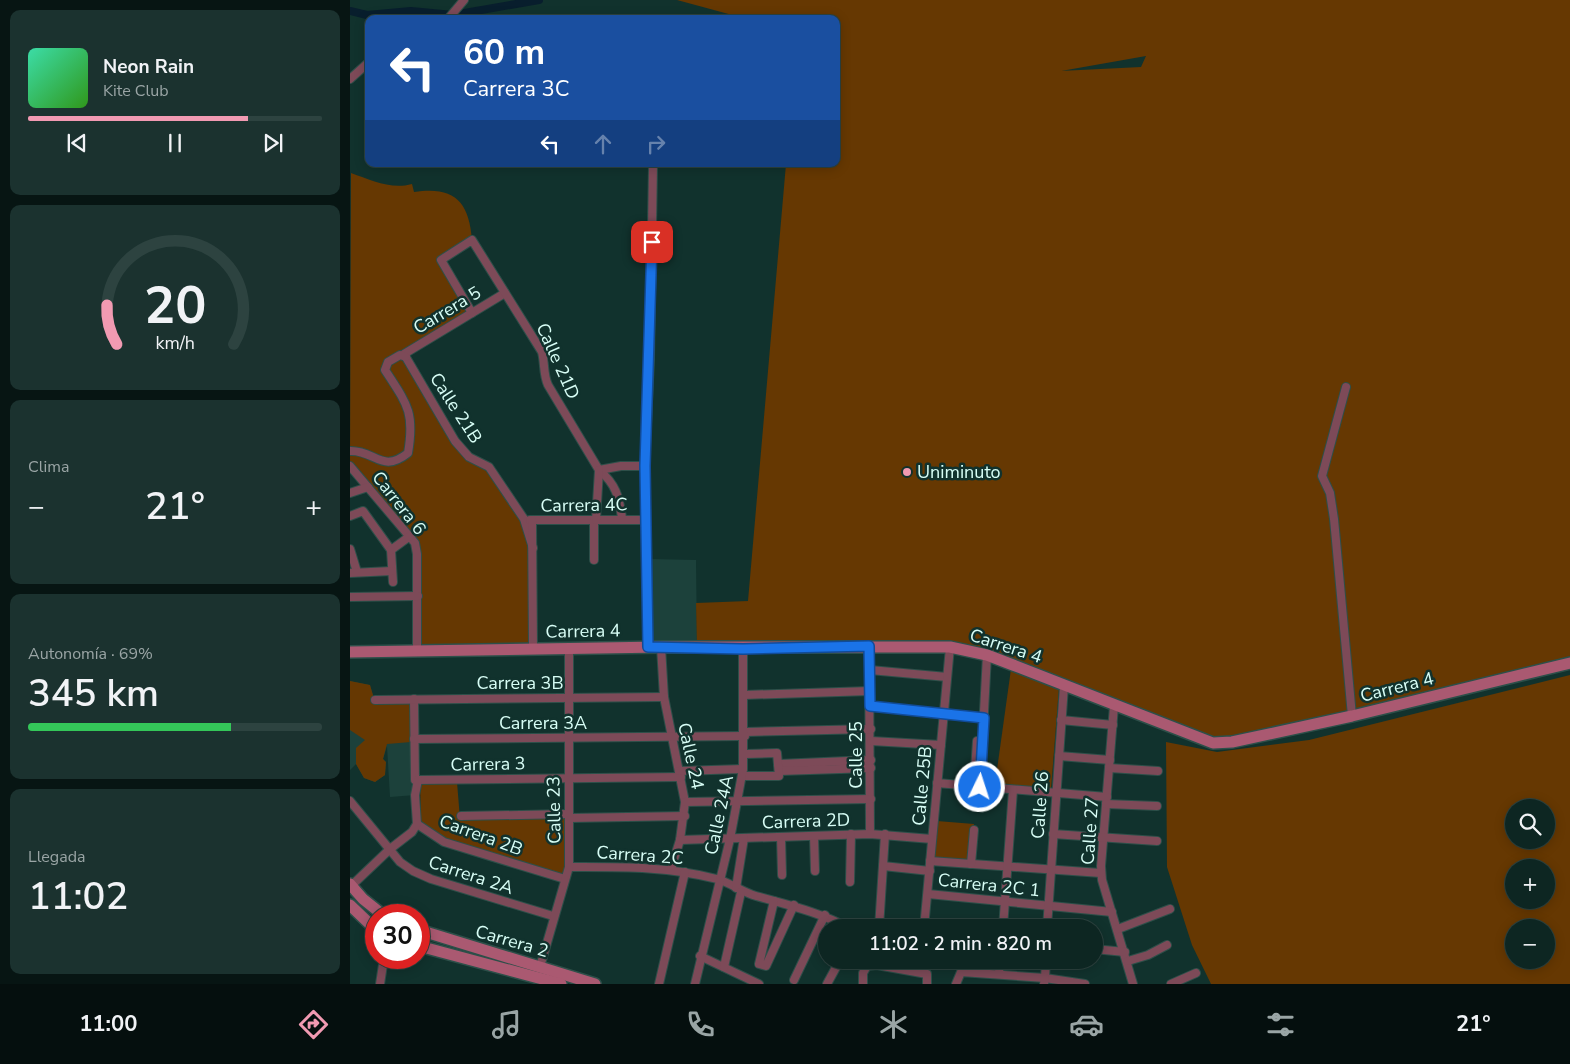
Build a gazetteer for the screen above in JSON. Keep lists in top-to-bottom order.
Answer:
{
  "streets": {
    "main road": ["Carrera 4", "Carrera 2"],
    "street": [
      "Carrera 5",
      "Calle 21D",
      "Calle 21B",
      "Carrera 6",
      "Carrera 4C",
      "Carrera 3B",
      "Carrera 3A",
      "Calle 25",
      "Calle 24",
      "Carrera 3",
      "Calle 25B",
      "Calle 26",
      "Calle 23",
      "Calle 24A",
      "Carrera 2D",
      "Calle 27",
      "Carrera 2B",
      "Carrera 2C",
      "Carrera 2A",
      "Carrera 2C 1"
    ]
  },
  "crossings": [
    ["Carrera 5", "Calle 21D"],
    ["Carrera 5", "Calle 21B"],
    ["Calle 21D", "Carrera 4C"],
    ["Calle 21B", "Carrera 4C"],
    ["Calle 21B", "Carrera 4"],
    ["Carrera 6", "Carrera 4"],
    ["Carrera 4", "Calle 25"],
    ["Carrera 4", "Calle 24"],
    ["Carrera 4", "Calle 25B"],
    ["Carrera 4", "Calle 26"],
    ["Carrera 4", "Calle 23"],
    ["Carrera 4", "Calle 24A"],
    ["Carrera 4", "Calle 27"],
    ["Carrera 3B", "Calle 24"],
    ["Carrera 3B", "Calle 23"],
    ["Carrera 3A", "Calle 24"],
    ["Carrera 3A", "Calle 23"],
    ["Calle 25", "Carrera 2D"],
    ["Calle 24", "Carrera 3"],
    ["Calle 24", "Carrera 2D"],
    ["Calle 24", "Carrera 2C"],
    ["Carrera 3", "Calle 23"],
    ["Calle 25B", "Carrera 2D"],
    ["Calle 25B", "Carrera 2C 1"],
    ["Calle 26", "Carrera 2C 1"],
    ["Calle 23", "Carrera 2B"],
    ["Calle 23", "Carrera 2C"],
    ["Calle 23", "Carrera 2A"],
    ["Calle 23", "Carrera 2"],
    ["Calle 24A", "Carrera 2D"],
    ["Calle 24A", "Carrera 2C"],
    ["Calle 27", "Carrera 2C 1"]
  ],
  "places": ["Uniminuto"],
  "page": {
    "turn": ["60 m", "Carrera 3C"],
    "song": ["Neon Rain", "Kite Club"],
    "tile": [
      "Clima",
      ["Autonomía · 69%", "345 km"],
      ["Llegada", "11:02"]
    ],
    "heat": ["−", "21°", "+"],
    "map_buttons": ["+", "−"],
    "limit": "30",
    "trip": "11:02 · 2 min · 820 m",
    "tabs": ["11:00", "21°"],
    "gauge": ["20", "km/h"]
  }
}
